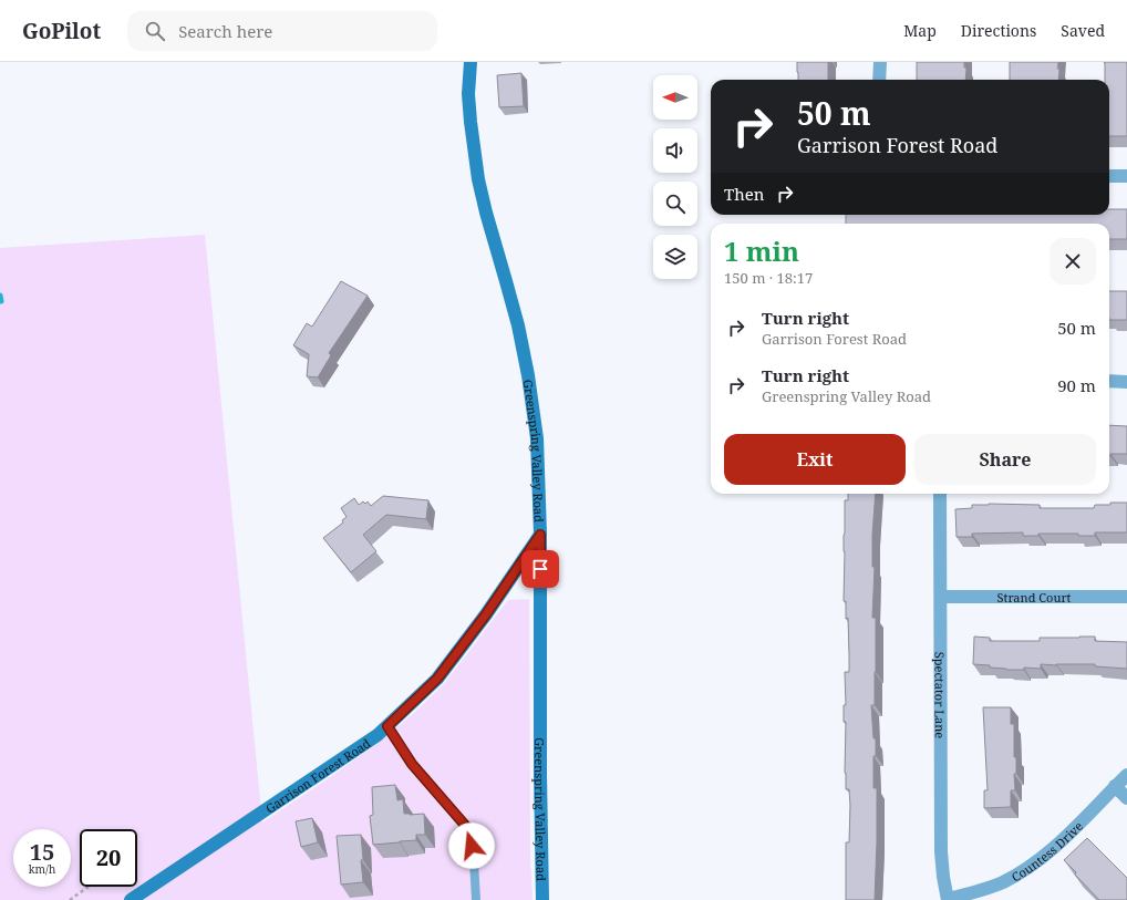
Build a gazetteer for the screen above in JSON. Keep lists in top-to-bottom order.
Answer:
{
  "streets": {
    "main road": ["Greenspring Valley Road", "Garrison Forest Road"],
    "street": ["Strand Court", "Spectator Lane", "Countess Drive"]
  },
  "crossings": [
    ["Greenspring Valley Road", "Garrison Forest Road"],
    ["Strand Court", "Spectator Lane"],
    ["Spectator Lane", "Countess Drive"]
  ],
  "north": "left",
  "page": {
    "header": "GoPilot",
    "search": "Search here",
    "nav": ["Map", "Directions", "Saved"],
    "turn": ["50 m", "Garrison Forest Road"],
    "then": "Then",
    "heading": ["1 min", "150 m · 18:17"],
    "list": [
      {
        "name": "Turn right",
        "note": "Garrison Forest Road",
        "value": "50 m"
      },
      {
        "name": "Turn right",
        "note": "Greenspring Valley Road",
        "value": "90 m"
      }
    ],
    "buttons": ["Exit", "Share"],
    "speed": "15 km/h",
    "limit": "20"
  }
}
